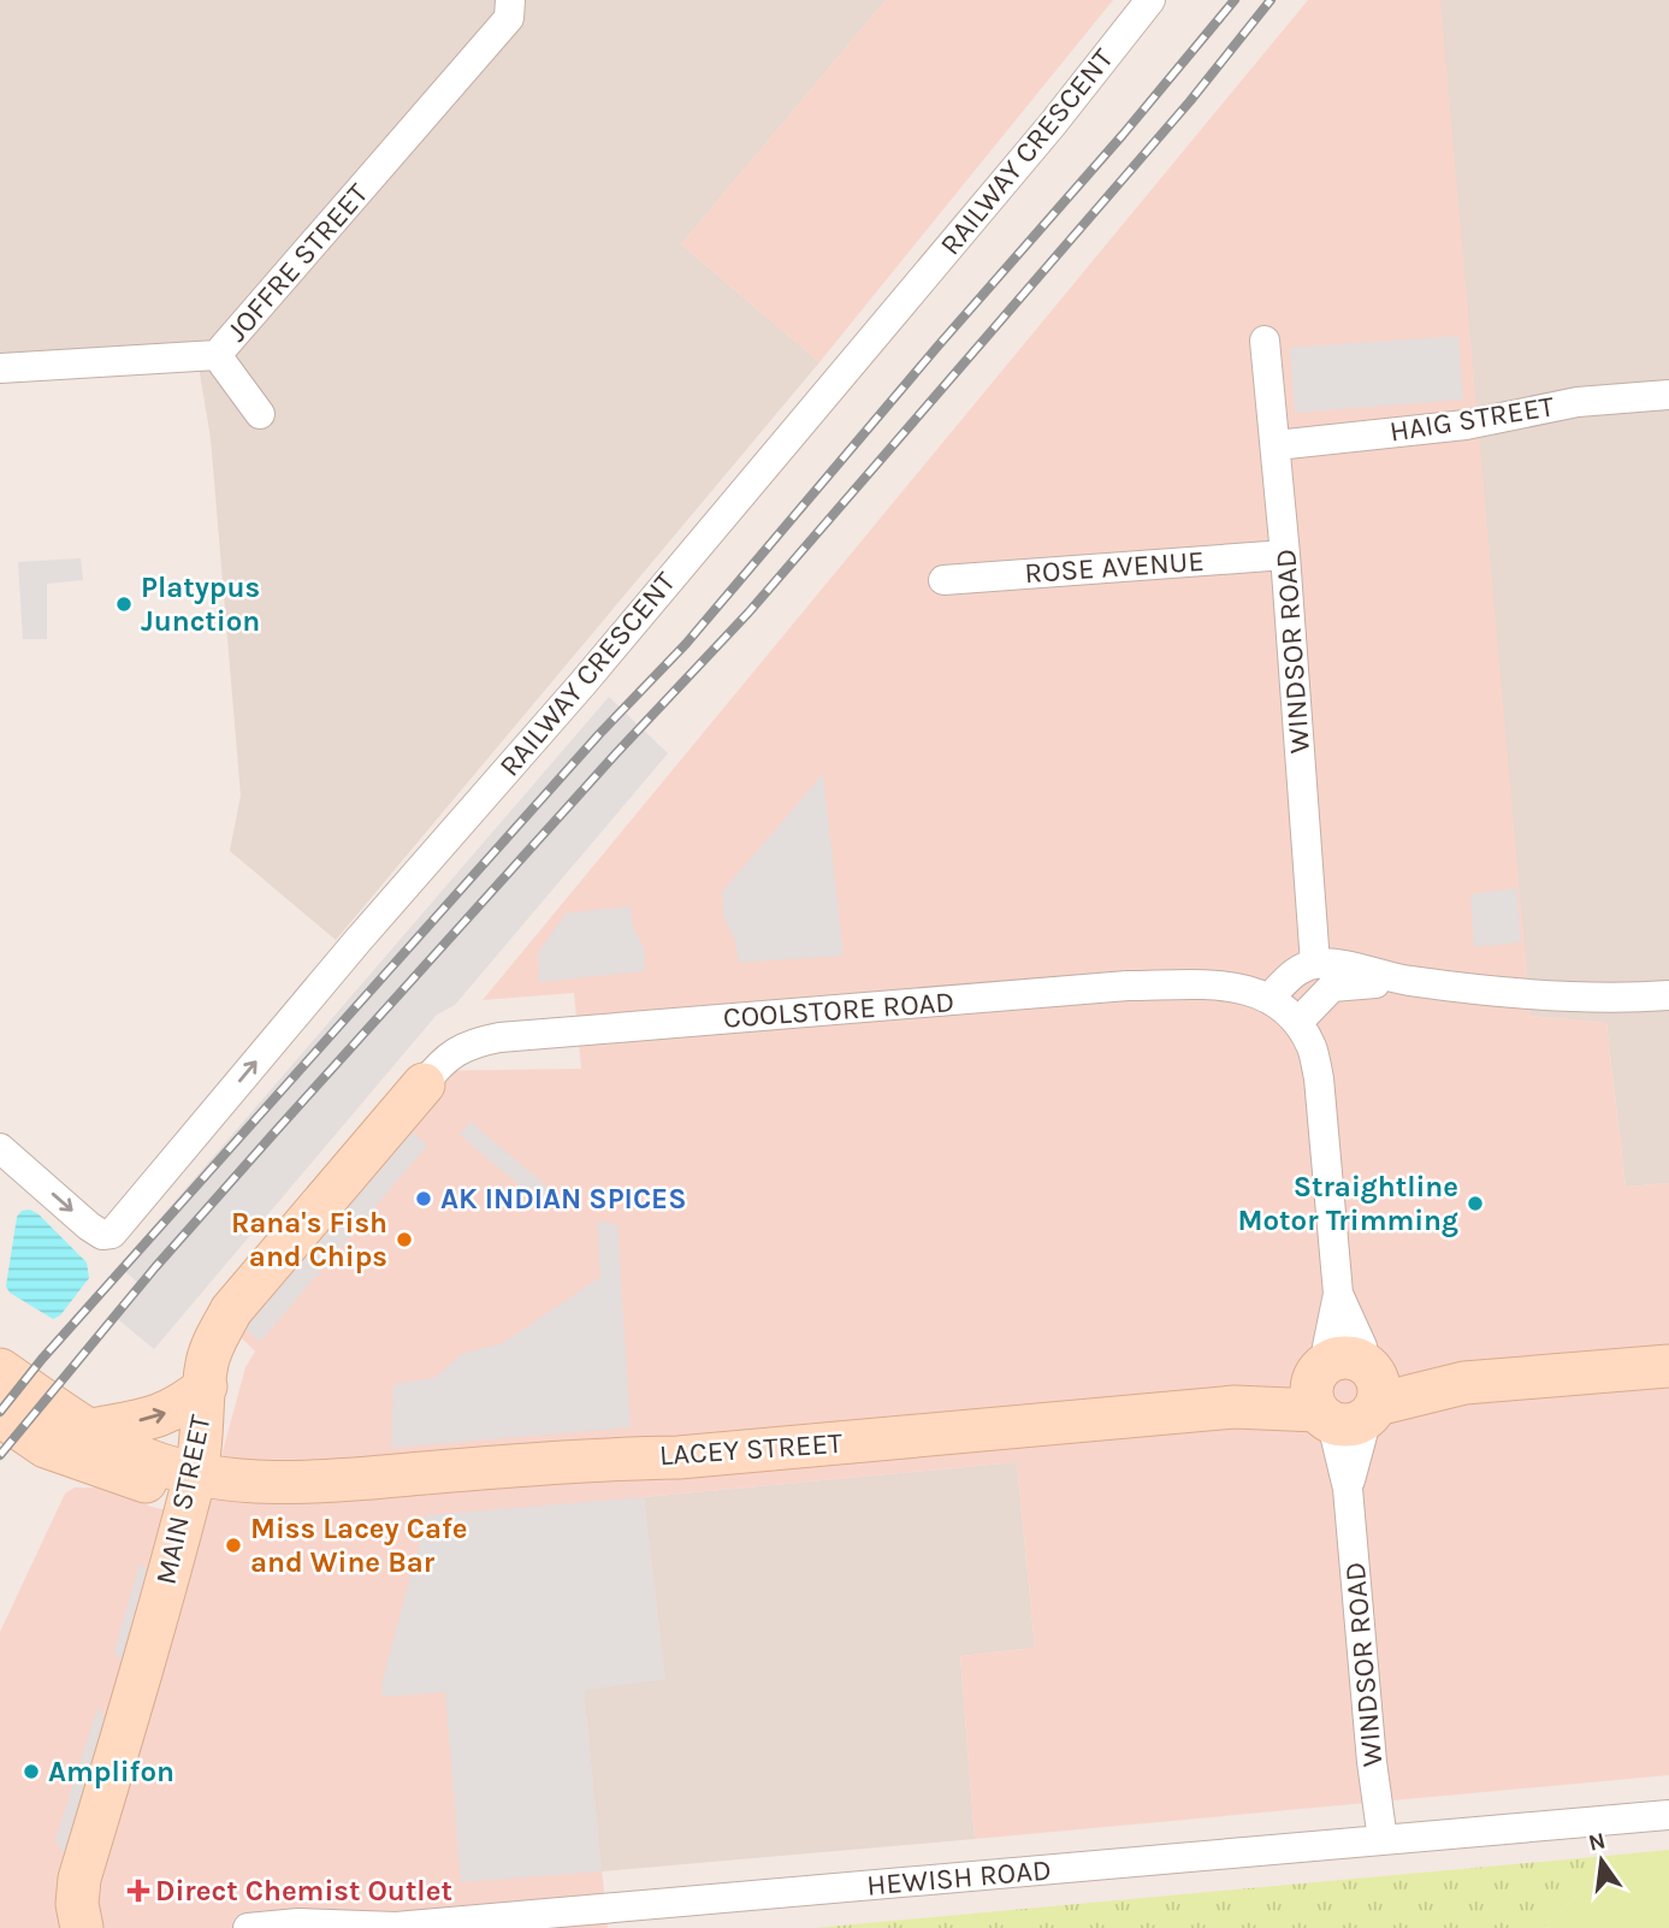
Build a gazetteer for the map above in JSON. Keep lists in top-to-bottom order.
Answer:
{
  "streets": {
    "street": [
      "RAILWAY CRESCENT",
      "JOFFRE STREET",
      "HAIG STREET",
      "ROSE AVENUE",
      "WINDSOR ROAD",
      "COOLSTORE ROAD",
      "LACEY STREET",
      "MAIN STREET",
      "HEWISH ROAD"
    ]
  },
  "crossings": [
    ["HAIG STREET", "WINDSOR ROAD"],
    ["ROSE AVENUE", "WINDSOR ROAD"],
    ["WINDSOR ROAD", "COOLSTORE ROAD"],
    ["WINDSOR ROAD", "LACEY STREET"],
    ["WINDSOR ROAD", "HEWISH ROAD"],
    ["COOLSTORE ROAD", "MAIN STREET"],
    ["LACEY STREET", "MAIN STREET"]
  ],
  "one_way": ["RAILWAY CRESCENT"],
  "places": {
    "other": [
      "Platypus Junction",
      "AK INDIAN SPICES",
      "Straightline Motor Trimming",
      "Rana's Fish and Chips",
      "Miss Lacey Cafe and Wine Bar",
      "Amplifon"
    ],
    "health": ["Direct Chemist Outlet"]
  },
  "north": "top"
}
